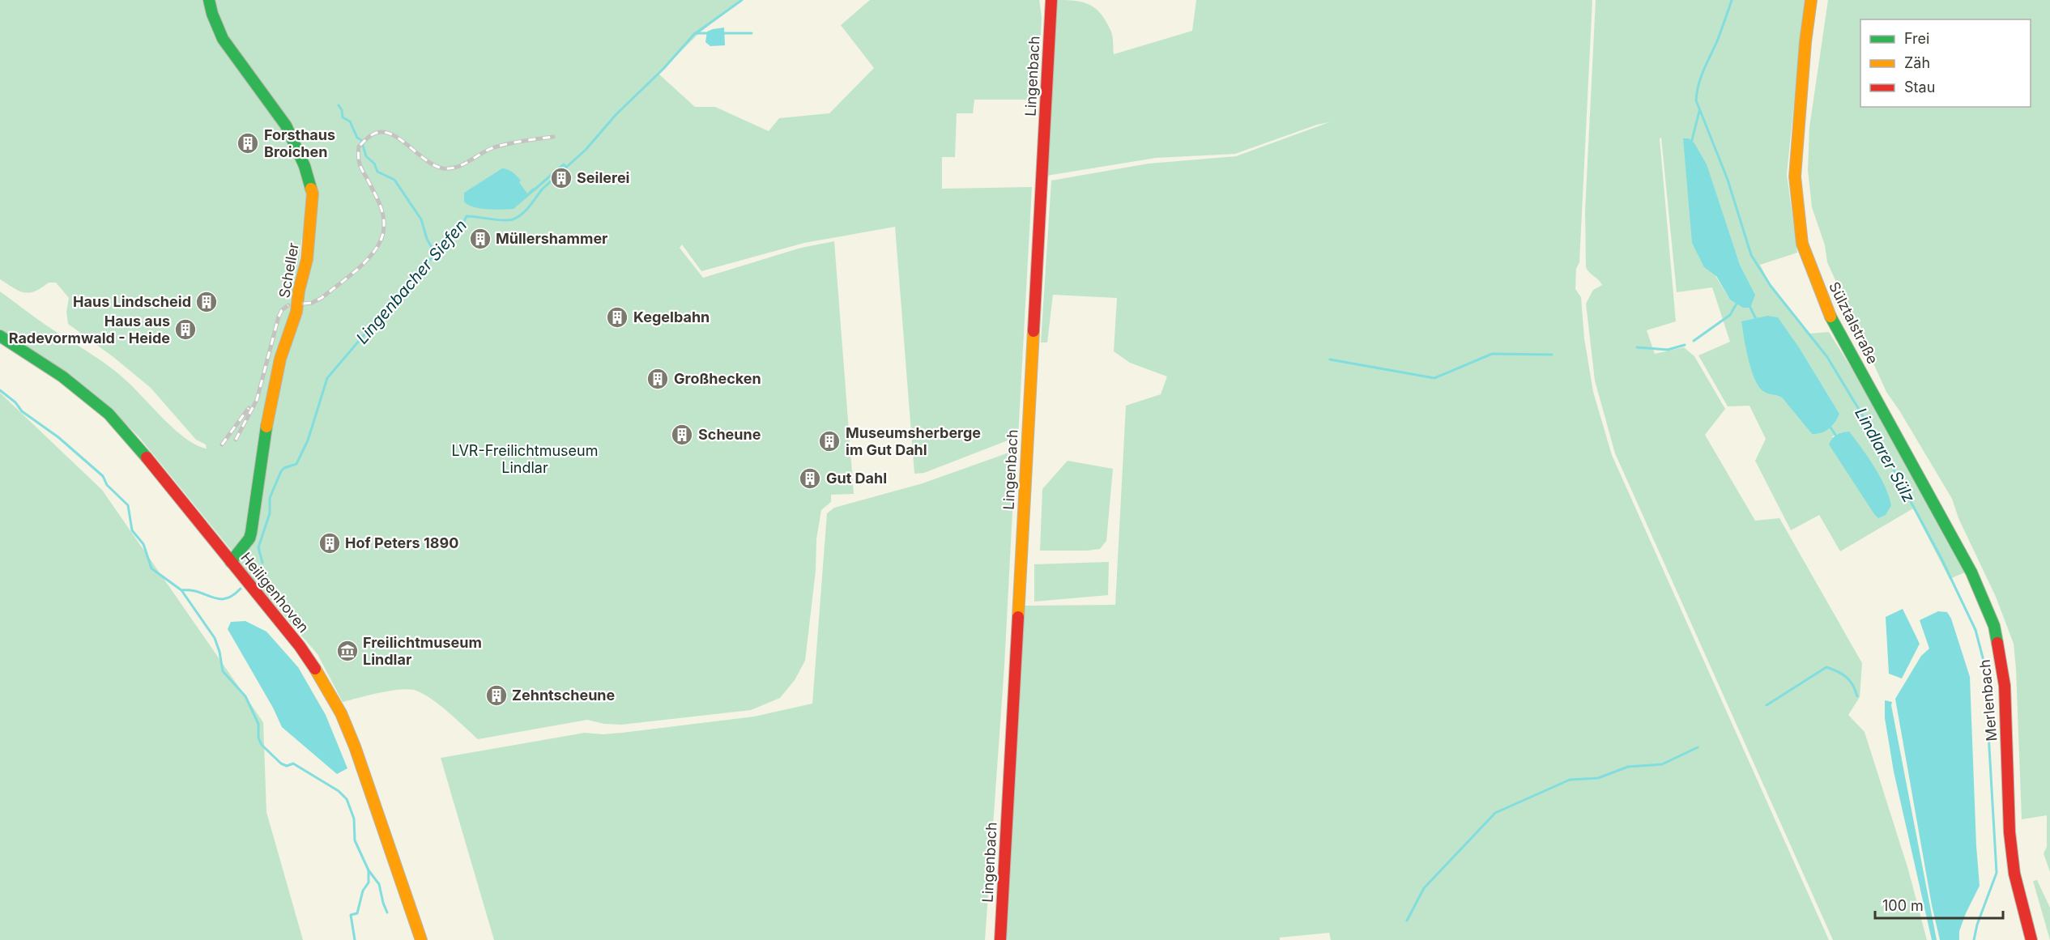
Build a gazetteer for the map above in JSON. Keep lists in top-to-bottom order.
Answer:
{
  "streets": {
    "main road": [
      "Lingenbach",
      "Scheller",
      "Sülztalstraße",
      "Heiligenhoven",
      "Merlenbach"
    ]
  },
  "crossings": [
    ["Scheller", "Heiligenhoven"],
    ["Sülztalstraße", "Merlenbach"]
  ],
  "water": ["Lingenbacher Siefen", "Lindlarer Sülz"],
  "parks": ["LVR-Freilichtmuseum Lindlar"],
  "places": {
    "building": [
      "Forsthaus Broichen",
      "Seilerei",
      "Müllershammer",
      "Haus Lindscheid",
      "Kegelbahn",
      "Haus aus Radevormwald - Heide",
      "Großhecken",
      "Scheune",
      "Museumsherberge im Gut Dahl",
      "Gut Dahl",
      "Hof Peters 1890",
      "Zehntscheune"
    ],
    "museum": ["Freilichtmuseum Lindlar"]
  },
  "legend": ["Frei", "Zäh", "Stau"],
  "scale_bar": "100 m"
}
